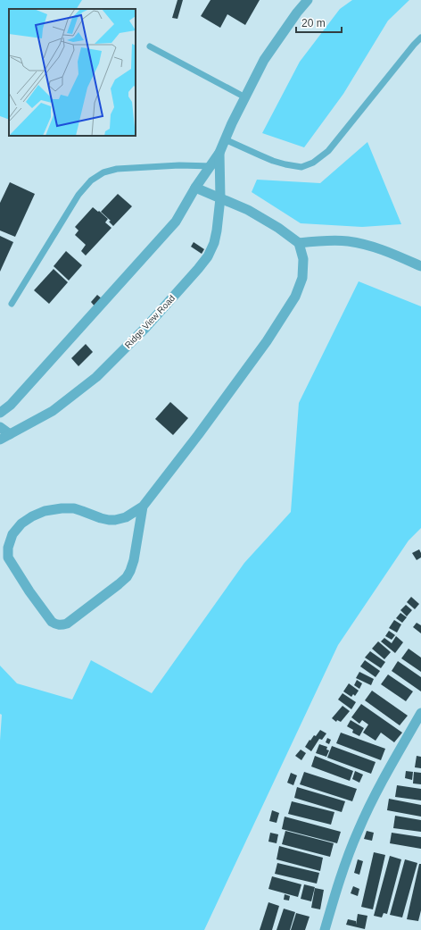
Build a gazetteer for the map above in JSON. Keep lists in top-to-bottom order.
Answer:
{
  "streets": {
    "street": ["Ridge View Road"]
  },
  "scale_bar": "20 m"
}
